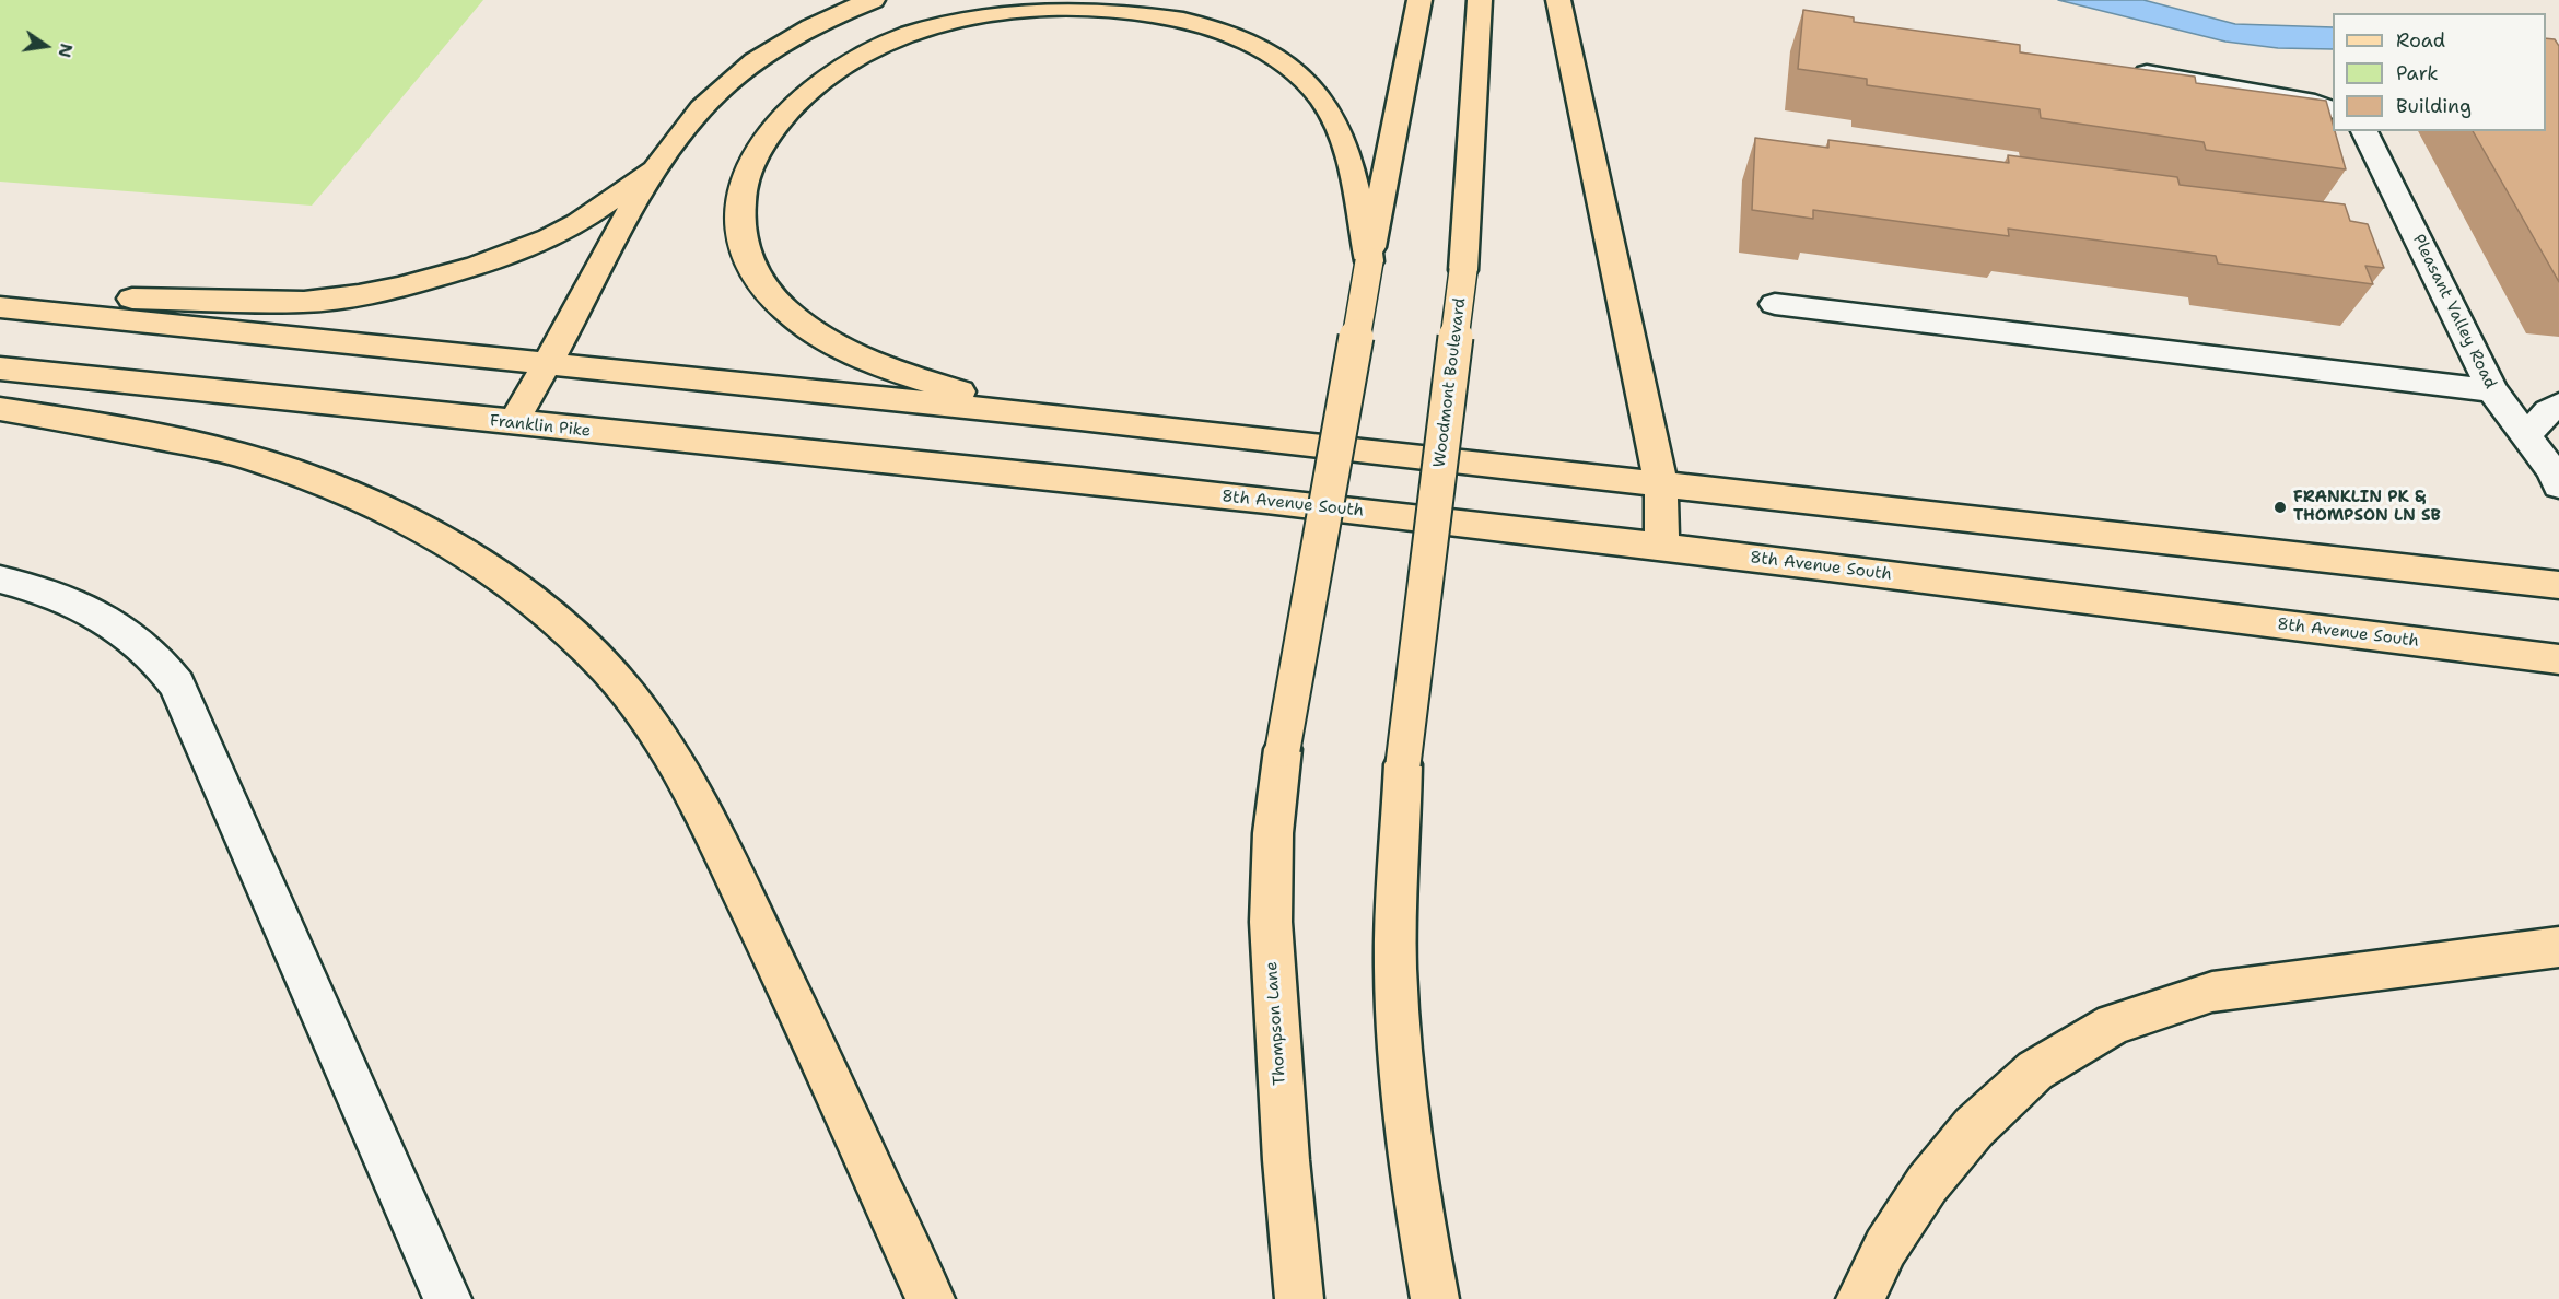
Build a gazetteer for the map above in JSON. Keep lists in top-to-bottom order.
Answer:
{
  "streets": {
    "main road": [
      "Woodmont Boulevard",
      "Franklin Pike",
      "8th Avenue South",
      "Thompson Lane"
    ],
    "street": ["Pleasant Valley Road"]
  },
  "crossings": [
    ["Franklin Pike", "8th Avenue South"]
  ],
  "places": ["FRANKLIN PK & THOMPSON LN SB"],
  "legend": ["Road", "Park", "Building"],
  "north": "right"
}
